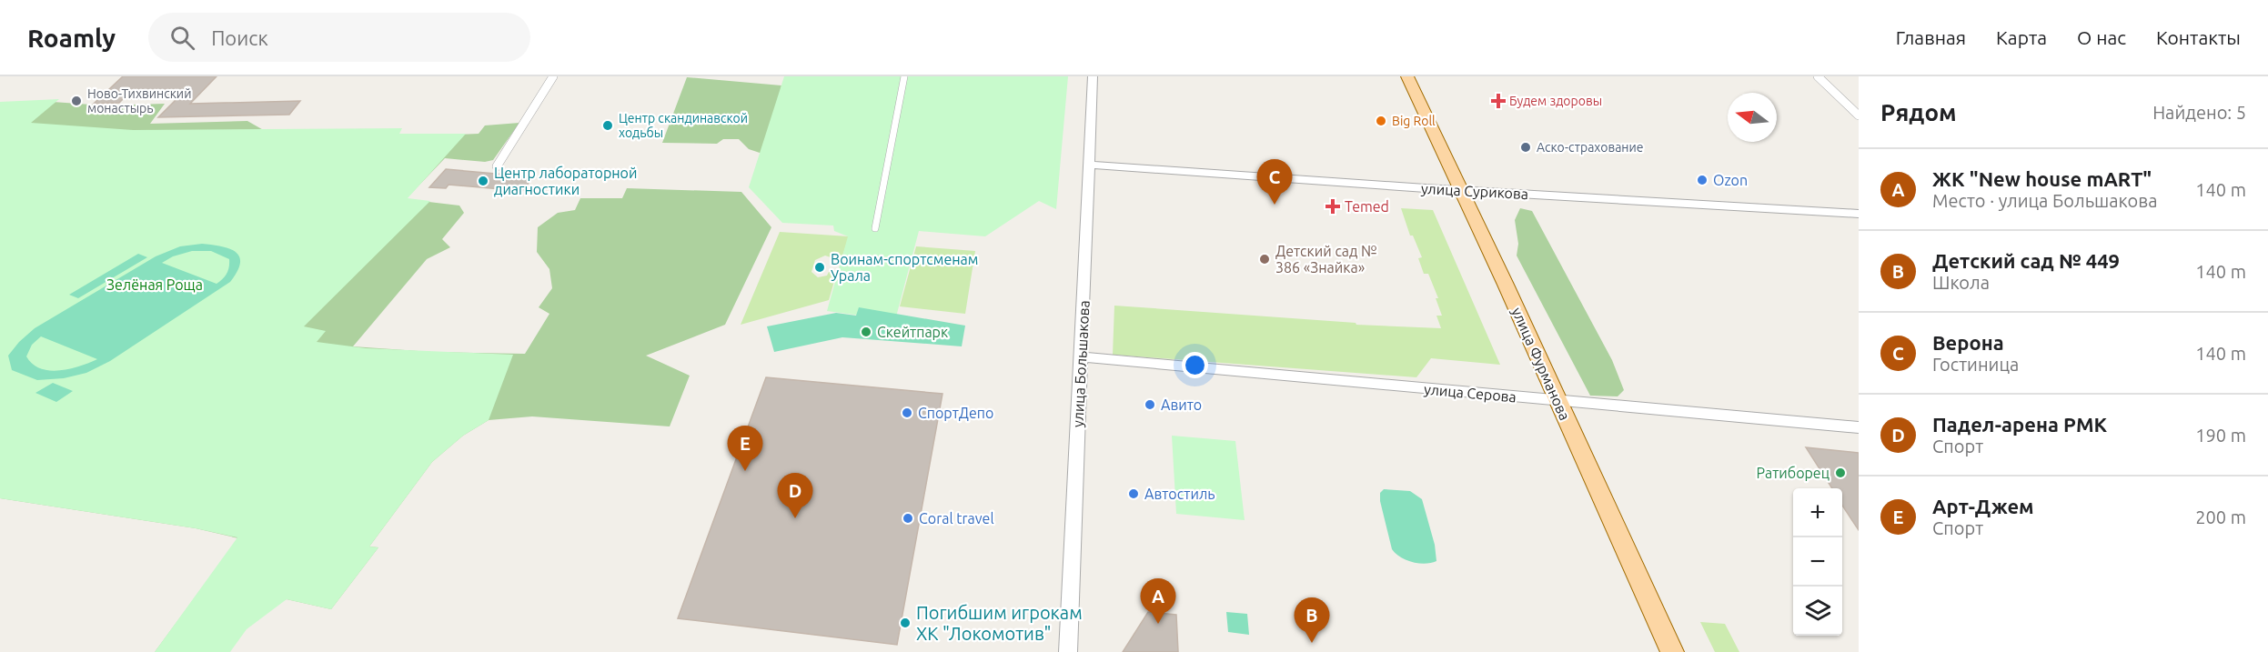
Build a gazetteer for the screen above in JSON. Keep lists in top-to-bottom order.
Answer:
{
  "streets": {
    "main road": ["улица Фурманова"],
    "street": ["улица Сурикова", "улица Большакова", "улица Серова"]
  },
  "crossings": [
    ["улица Сурикова", "улица Большакова"],
    ["улица Сурикова", "улица Фурманова"],
    ["улица Большакова", "улица Серова"],
    ["улица Фурманова", "улица Серова"]
  ],
  "parks": ["Зелёная Роща"],
  "places": {
    "other": [
      "Ново-Тихвинский монастырь",
      "Big Roll",
      "Центр скандинавской ходьбы",
      "Аско-страхование",
      "Ozon",
      "Центр лабораторной диагностики",
      "Детский сад № 386 «Знайка»",
      "Воинам-спортсменам Урала",
      "Скейтпарк",
      "Авито",
      "СпортДепо",
      "Ратиборец",
      "Автостиль",
      "Coral travel",
      "Погибшим игрокам ХК \"Локомотив\""
    ],
    "health": ["Будем здоровы", "Temed"]
  },
  "north": "left",
  "page": {
    "header": "Roamly",
    "search": "Поиск",
    "nav": [
      "Главная",
      "Карта",
      "О нас",
      "Контакты"
    ],
    "heading": ["Рядом", "Найдено: 5"],
    "list": [
      {
        "mark": "A",
        "name": "ЖК \"New house mART\"",
        "note": "Место · улица Большакова",
        "value": "140 m"
      },
      {
        "mark": "B",
        "name": "Детский сад № 449",
        "note": "Школа",
        "value": "140 m"
      },
      {
        "mark": "C",
        "name": "Верона",
        "note": "Гостиница",
        "value": "140 m"
      },
      {
        "mark": "D",
        "name": "Падел-арена РМК",
        "note": "Спорт",
        "value": "190 m"
      },
      {
        "mark": "E",
        "name": "Арт-Джем",
        "note": "Спорт",
        "value": "200 m"
      }
    ],
    "pins": [
      "C",
      "E",
      "D",
      "A",
      "B"
    ],
    "map_buttons": ["+", "−"]
  }
}
